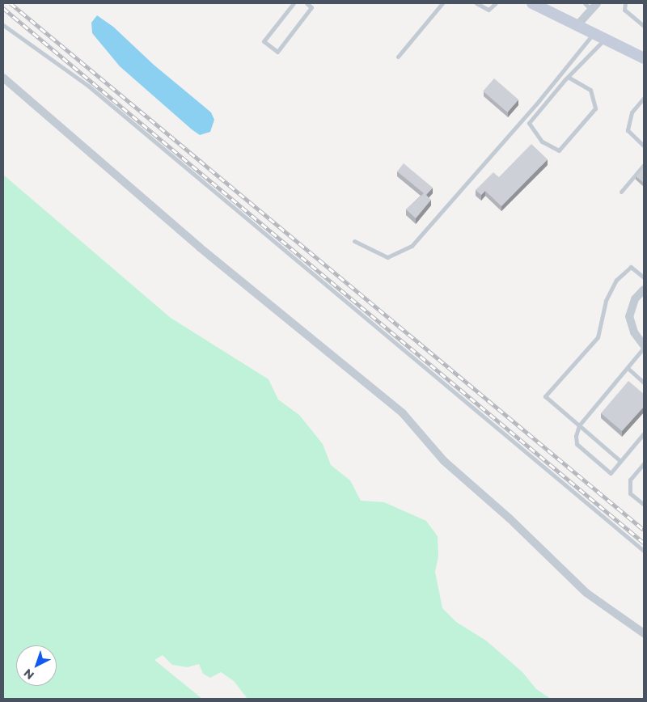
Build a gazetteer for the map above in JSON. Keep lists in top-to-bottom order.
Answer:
{
  "north": "bottom left"
}
